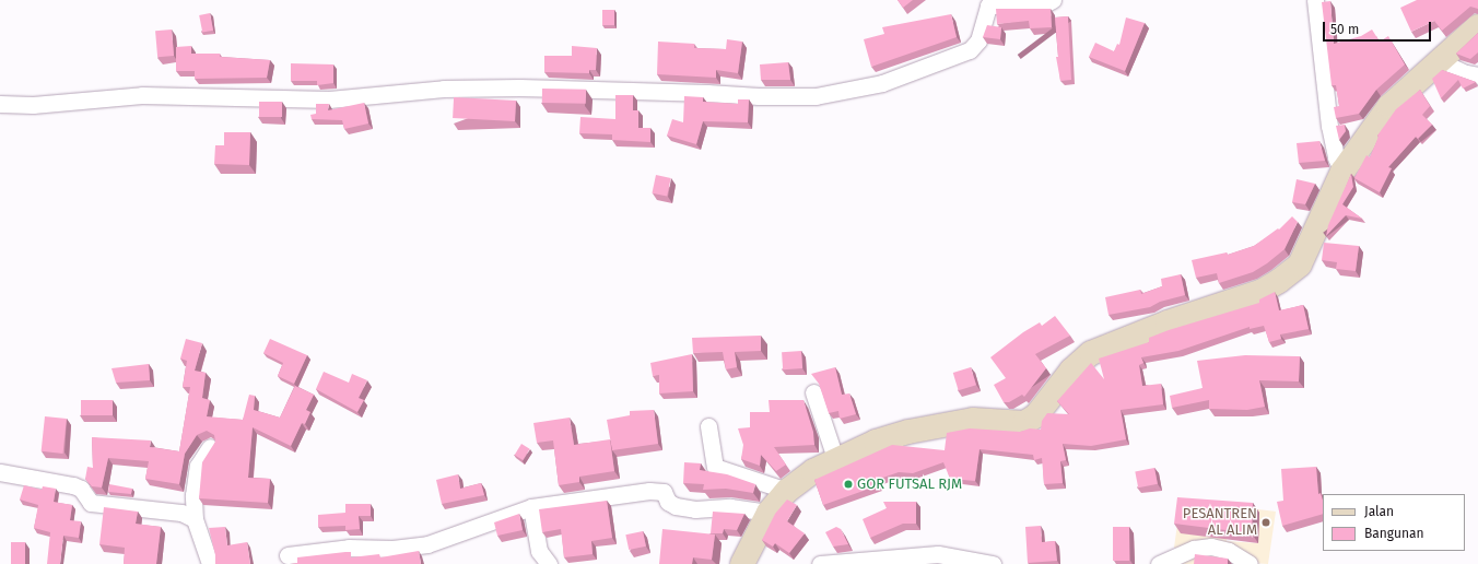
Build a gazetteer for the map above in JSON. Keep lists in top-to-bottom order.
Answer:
{
  "places": ["GOR FUTSAL RJM", "PESANTREN AL ALIM"],
  "legend": ["Jalan", "Bangunan"],
  "scale_bar": "50 m"
}
